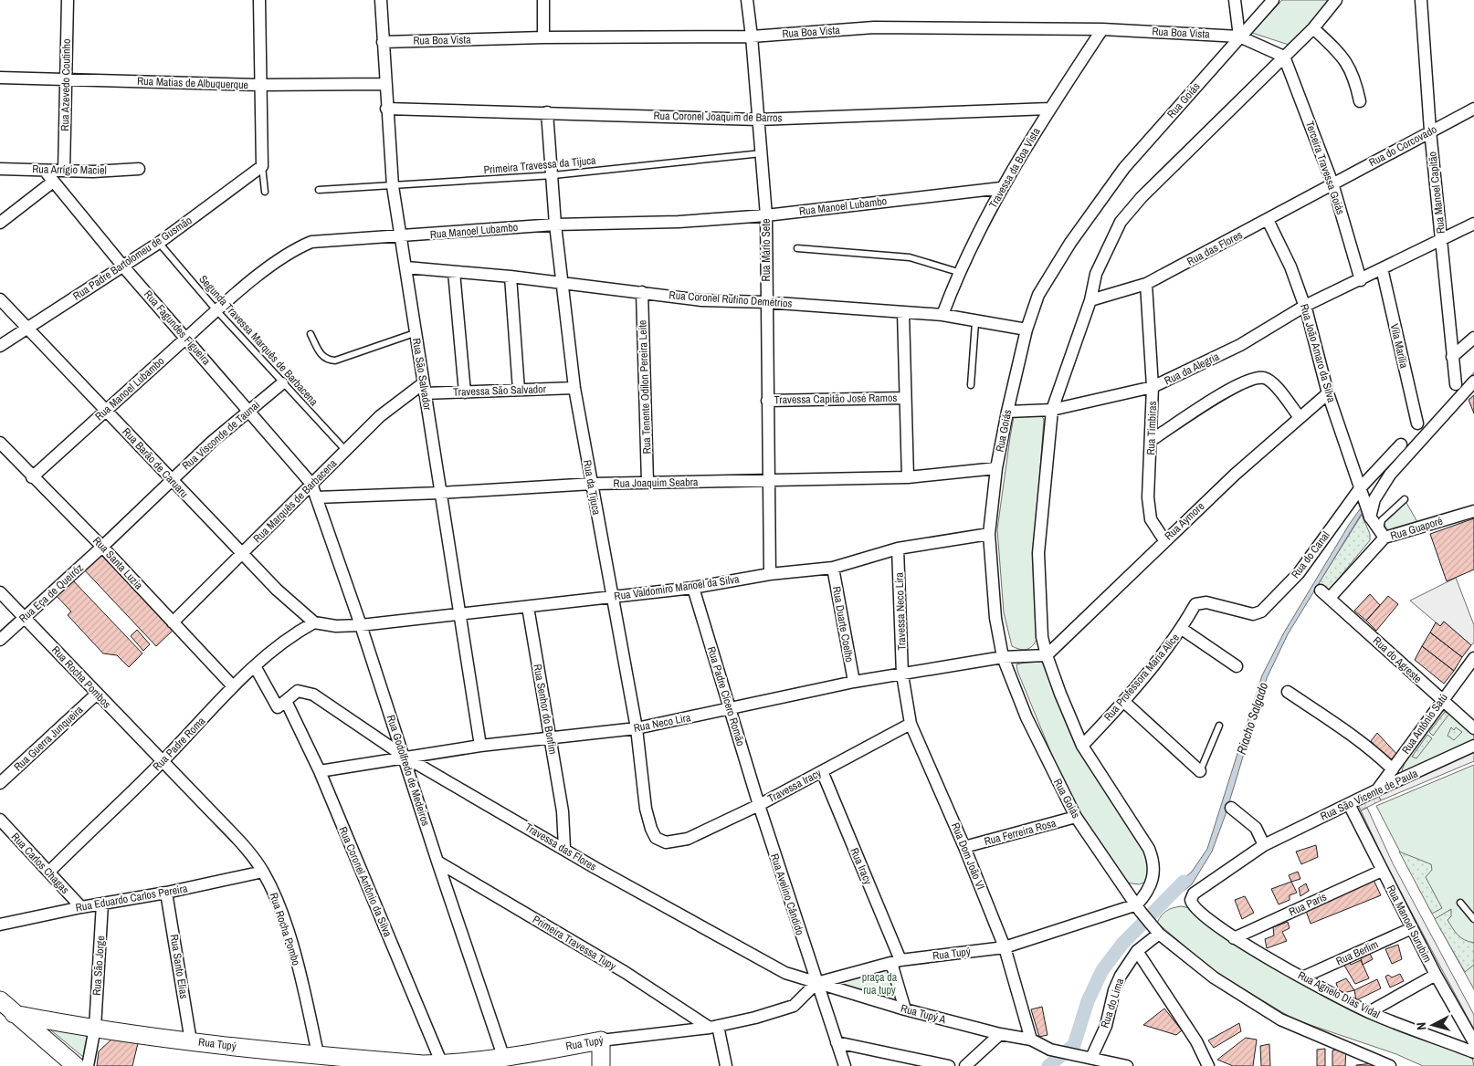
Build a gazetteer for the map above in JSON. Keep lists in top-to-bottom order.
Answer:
{
  "streets": {
    "street": [
      "Rua Boa Vista",
      "Rua Matias de Albuquerque",
      "Rua Azevedo Coutinho",
      "Rua Goiás",
      "Rua Coronel Joaquim de Barros",
      "Rua do Corcovado",
      "Travessa da Boa Vista",
      "Terceira Travessa Goiás",
      "Rua Arrígio Maciel",
      "Rua Manoel Capitão",
      "Rua Manoel Lubambo",
      "Rua das Flores",
      "Rua Mário Sete",
      "Rua Padre Bartolomeu de Gusmão",
      "Rua Coronel Rufino Demétrios",
      "Rua Fagundes Figueira",
      "Vila Marília",
      "Rua João Amaro da Silva",
      "Rua da Alegria",
      "Rua São Salvador",
      "Rua Tenente Odilon Pereira Leite",
      "Travessa São Salvador",
      "Travessa Capitão José Ramos",
      "Rua Timbiras",
      "Rua Visconde de Taunai",
      "Rua Barão de Caruaru",
      "Rua Joaquim Seabra",
      "Rua da Tijuca",
      "Rua Marquês de Barbacena",
      "Rua Aymore",
      "Rua Guaporé",
      "Rua do Canal",
      "Rua Santa Luzia",
      "Rua Valdomiro Manoel da Silva",
      "Rua Eça de Queiróz",
      "Travessa Neco Lira",
      "Rua Duarte Coelho",
      "Rua do Agreste",
      "Rua Rocha Pombos",
      "Rua Professora Maria Alice",
      "Rua Padre Cícero Romão",
      "Rua Senhor do Bonfim",
      "Rua Neco Lira",
      "Rua Antônio Satú",
      "Rua Guerra Junqueira",
      "Rua Padre Roma",
      "Rua Godolfredo de Medeiros",
      "Travessa Iracy",
      "Rua São Vicente de Paula",
      "Rua Ferreira Rosa",
      "Travessa das Flores",
      "Rua Dom João VI",
      "Rua Carlos Chagas",
      "Rua Iracy",
      "Rua Coronel Antônio da Silva",
      "Rua Avelino Cândido",
      "Rua Eduardo Carlos Pereira",
      "Rua Paris",
      "Rua Manoel Surubim",
      "Rua Rocha Pombo",
      "Primeira Travessa Tupy",
      "Rua Berlim",
      "Rua Tupý",
      "Rua São Jorge",
      "Rua Santo Elias",
      "Rua Agnelo DIas Vidal",
      "Rua do Lima",
      "Rua Tupý A"
    ],
    "lane": ["Primeira Travessa da Tijuca", "Segunda Travessa Marquês de Barbacena"]
  },
  "crossings": [
    ["Rua Boa Vista", "Rua Goiás"],
    ["Rua Boa Vista", "Travessa da Boa Vista"],
    ["Rua Boa Vista", "Rua Mário Sete"],
    ["Rua Boa Vista", "Rua São Salvador"],
    ["Rua Matias de Albuquerque", "Rua Azevedo Coutinho"],
    ["Rua Matias de Albuquerque", "Rua São Salvador"],
    ["Rua Azevedo Coutinho", "Rua Arrígio Maciel"],
    ["Rua Goiás", "Rua Coronel Rufino Demétrios"],
    ["Rua Goiás", "Rua da Alegria"],
    ["Rua Goiás", "Rua Joaquim Seabra"],
    ["Rua Goiás", "Rua Valdomiro Manoel da Silva"],
    ["Rua Goiás", "Rua Neco Lira"],
    ["Rua Goiás", "Rua Ferreira Rosa"],
    ["Rua Goiás", "Rua Tupý"],
    ["Rua Goiás", "Rua do Lima"],
    ["Rua Coronel Joaquim de Barros", "Travessa da Boa Vista"],
    ["Rua Coronel Joaquim de Barros", "Rua Mário Sete"],
    ["Rua Coronel Joaquim de Barros", "Rua São Salvador"],
    ["Rua Coronel Joaquim de Barros", "Rua da Tijuca"],
    ["Rua do Corcovado", "Terceira Travessa Goiás"],
    ["Rua do Corcovado", "Rua Manoel Capitão"],
    ["Rua do Corcovado", "Rua das Flores"],
    ["Primeira Travessa da Tijuca", "Rua Mário Sete"],
    ["Primeira Travessa da Tijuca", "Rua São Salvador"],
    ["Primeira Travessa da Tijuca", "Rua da Tijuca"],
    ["Travessa da Boa Vista", "Rua Manoel Lubambo"],
    ["Travessa da Boa Vista", "Rua Coronel Rufino Demétrios"],
    ["Terceira Travessa Goiás", "Rua das Flores"],
    ["Terceira Travessa Goiás", "Rua da Alegria"],
    ["Rua Arrígio Maciel", "Rua Fagundes Figueira"],
    ["Rua Manoel Capitão", "Rua da Alegria"],
    ["Rua Manoel Lubambo", "Rua Mário Sete"],
    ["Rua Manoel Lubambo", "Rua Fagundes Figueira"],
    ["Rua Manoel Lubambo", "Segunda Travessa Marquês de Barbacena"],
    ["Rua Manoel Lubambo", "Rua São Salvador"],
    ["Rua Manoel Lubambo", "Rua Barão de Caruaru"],
    ["Rua Manoel Lubambo", "Rua da Tijuca"],
    ["Rua Manoel Lubambo", "Rua Santa Luzia"],
    ["Rua das Flores", "Rua João Amaro da Silva"],
    ["Rua das Flores", "Rua Timbiras"],
    ["Rua Mário Sete", "Rua Coronel Rufino Demétrios"],
    ["Rua Mário Sete", "Travessa Capitão José Ramos"],
    ["Rua Mário Sete", "Rua Joaquim Seabra"],
    ["Rua Mário Sete", "Rua Valdomiro Manoel da Silva"],
    ["Rua Padre Bartolomeu de Gusmão", "Rua Fagundes Figueira"],
    ["Rua Padre Bartolomeu de Gusmão", "Segunda Travessa Marquês de Barbacena"],
    ["Rua Padre Bartolomeu de Gusmão", "Rua Barão de Caruaru"],
    ["Rua Coronel Rufino Demétrios", "Rua São Salvador"],
    ["Rua Coronel Rufino Demétrios", "Rua Tenente Odilon Pereira Leite"],
    ["Rua Coronel Rufino Demétrios", "Travessa Capitão José Ramos"],
    ["Rua Coronel Rufino Demétrios", "Rua da Tijuca"],
    ["Rua Fagundes Figueira", "Rua Visconde de Taunai"],
    ["Rua Fagundes Figueira", "Rua Marquês de Barbacena"],
    ["Rua Fagundes Figueira", "Rua Godolfredo de Medeiros"],
    ["Segunda Travessa Marquês de Barbacena", "Rua Visconde de Taunai"],
    ["Segunda Travessa Marquês de Barbacena", "Rua Marquês de Barbacena"],
    ["Vila Marília", "Rua da Alegria"],
    ["Rua João Amaro da Silva", "Rua da Alegria"],
    ["Rua João Amaro da Silva", "Rua Aymore"],
    ["Rua João Amaro da Silva", "Rua do Canal"],
    ["Rua da Alegria", "Rua Timbiras"],
    ["Rua São Salvador", "Travessa São Salvador"],
    ["Rua São Salvador", "Rua Joaquim Seabra"],
    ["Rua São Salvador", "Rua Marquês de Barbacena"],
    ["Rua São Salvador", "Rua Valdomiro Manoel da Silva"],
    ["Rua São Salvador", "Rua Neco Lira"],
    ["Rua Tenente Odilon Pereira Leite", "Rua Joaquim Seabra"],
    ["Travessa São Salvador", "Rua da Tijuca"],
    ["Travessa São Salvador", "Rua Marquês de Barbacena"],
    ["Travessa Capitão José Ramos", "Rua Joaquim Seabra"],
    ["Rua Timbiras", "Rua Aymore"],
    ["Rua Visconde de Taunai", "Rua Barão de Caruaru"],
    ["Rua Visconde de Taunai", "Rua Santa Luzia"],
    ["Rua Visconde de Taunai", "Rua Eça de Queiróz"],
    ["Rua Barão de Caruaru", "Rua Marquês de Barbacena"],
    ["Rua Barão de Caruaru", "Rua Valdomiro Manoel da Silva"],
    ["Rua Barão de Caruaru", "Rua Padre Roma"],
    ["Rua Joaquim Seabra", "Rua da Tijuca"],
    ["Rua Joaquim Seabra", "Rua Godolfredo de Medeiros"],
    ["Rua da Tijuca", "Rua Valdomiro Manoel da Silva"],
    ["Rua da Tijuca", "Rua Neco Lira"],
    ["Rua da Tijuca", "Travessa Iracy"],
    ["Rua Marquês de Barbacena", "Rua Santa Luzia"],
    ["Rua Marquês de Barbacena", "Rua Godolfredo de Medeiros"],
    ["Rua Aymore", "Rua Neco Lira"],
    ["Rua Guaporé", "Rua do Agreste"],
    ["Rua do Canal", "Rua Professora Maria Alice"],
    ["Rua Santa Luzia", "Rua Eça de Queiróz"],
    ["Rua Santa Luzia", "Rua Padre Roma"],
    ["Rua Valdomiro Manoel da Silva", "Travessa Neco Lira"],
    ["Rua Valdomiro Manoel da Silva", "Rua Duarte Coelho"],
    ["Rua Valdomiro Manoel da Silva", "Rua Padre Cícero Romão"],
    ["Rua Valdomiro Manoel da Silva", "Rua Senhor do Bonfim"],
    ["Rua Valdomiro Manoel da Silva", "Rua Padre Roma"],
    ["Rua Valdomiro Manoel da Silva", "Rua Godolfredo de Medeiros"],
    ["Rua Eça de Queiróz", "Rua Rocha Pombos"],
    ["Travessa Neco Lira", "Rua Neco Lira"],
    ["Travessa Neco Lira", "Rua Dom João VI"],
    ["Rua Duarte Coelho", "Rua Neco Lira"],
    ["Rua do Agreste", "Rua Antônio Satú"],
    ["Rua Rocha Pombos", "Rua Guerra Junqueira"],
    ["Rua Rocha Pombos", "Rua Padre Roma"],
    ["Rua Rocha Pombos", "Rua Rocha Pombo"],
    ["Rua Padre Cícero Romão", "Rua Neco Lira"],
    ["Rua Padre Cícero Romão", "Travessa Iracy"],
    ["Rua Padre Cícero Romão", "Rua Avelino Cândido"],
    ["Rua Senhor do Bonfim", "Rua Neco Lira"],
    ["Rua Senhor do Bonfim", "Travessa das Flores"],
    ["Rua Neco Lira", "Rua Godolfredo de Medeiros"],
    ["Rua Neco Lira", "Travessa das Flores"],
    ["Rua Neco Lira", "Rua Dom João VI"],
    ["Rua Neco Lira", "Rua Coronel Antônio da Silva"],
    ["Rua Antônio Satú", "Rua São Vicente de Paula"],
    ["Rua Padre Roma", "Rua Carlos Chagas"],
    ["Rua Padre Roma", "Rua Coronel Antônio da Silva"],
    ["Rua Padre Roma", "Rua Rocha Pombo"],
    ["Rua Godolfredo de Medeiros", "Travessa das Flores"],
    ["Rua Godolfredo de Medeiros", "Primeira Travessa Tupy"],
    ["Rua Godolfredo de Medeiros", "Rua Tupý"],
    ["Travessa Iracy", "Rua Dom João VI"],
    ["Travessa Iracy", "Rua Iracy"],
    ["Travessa Iracy", "Rua Avelino Cândido"],
    ["Rua São Vicente de Paula", "Rua Paris"],
    ["Rua São Vicente de Paula", "Rua Manoel Surubim"],
    ["Rua São Vicente de Paula", "Rua Agnelo DIas Vidal"],
    ["Rua Ferreira Rosa", "Rua Dom João VI"],
    ["Travessa das Flores", "Rua Coronel Antônio da Silva"],
    ["Travessa das Flores", "Rua Avelino Cândido"],
    ["Travessa das Flores", "Rua Tupý"],
    ["Travessa das Flores", "Rua Tupý A"],
    ["Rua Dom João VI", "Rua Tupý"],
    ["Rua Dom João VI", "Rua Tupý A"],
    ["Rua Carlos Chagas", "Rua Eduardo Carlos Pereira"],
    ["Rua Iracy", "Rua Tupý"],
    ["Rua Iracy", "Rua Tupý A"],
    ["Rua Coronel Antônio da Silva", "Rua Tupý"],
    ["Rua Avelino Cândido", "Rua Tupý"],
    ["Rua Avelino Cândido", "Rua Tupý A"],
    ["Rua Eduardo Carlos Pereira", "Rua Rocha Pombo"],
    ["Rua Eduardo Carlos Pereira", "Rua São Jorge"],
    ["Rua Eduardo Carlos Pereira", "Rua Santo Elias"],
    ["Rua Paris", "Rua Manoel Surubim"],
    ["Rua Paris", "Rua Agnelo DIas Vidal"],
    ["Rua Manoel Surubim", "Rua Berlim"],
    ["Rua Rocha Pombo", "Rua Tupý"],
    ["Primeira Travessa Tupy", "Rua Tupý"],
    ["Rua Berlim", "Rua Agnelo DIas Vidal"],
    ["Rua Tupý", "Rua São Jorge"],
    ["Rua Tupý", "Rua Santo Elias"],
    ["Rua Tupý", "Rua Tupý A"],
    ["Rua do Lima", "Rua Tupý A"]
  ],
  "water": ["Riacho Salgado"],
  "parks": ["praça da rua tupy"],
  "north": "left"
}
